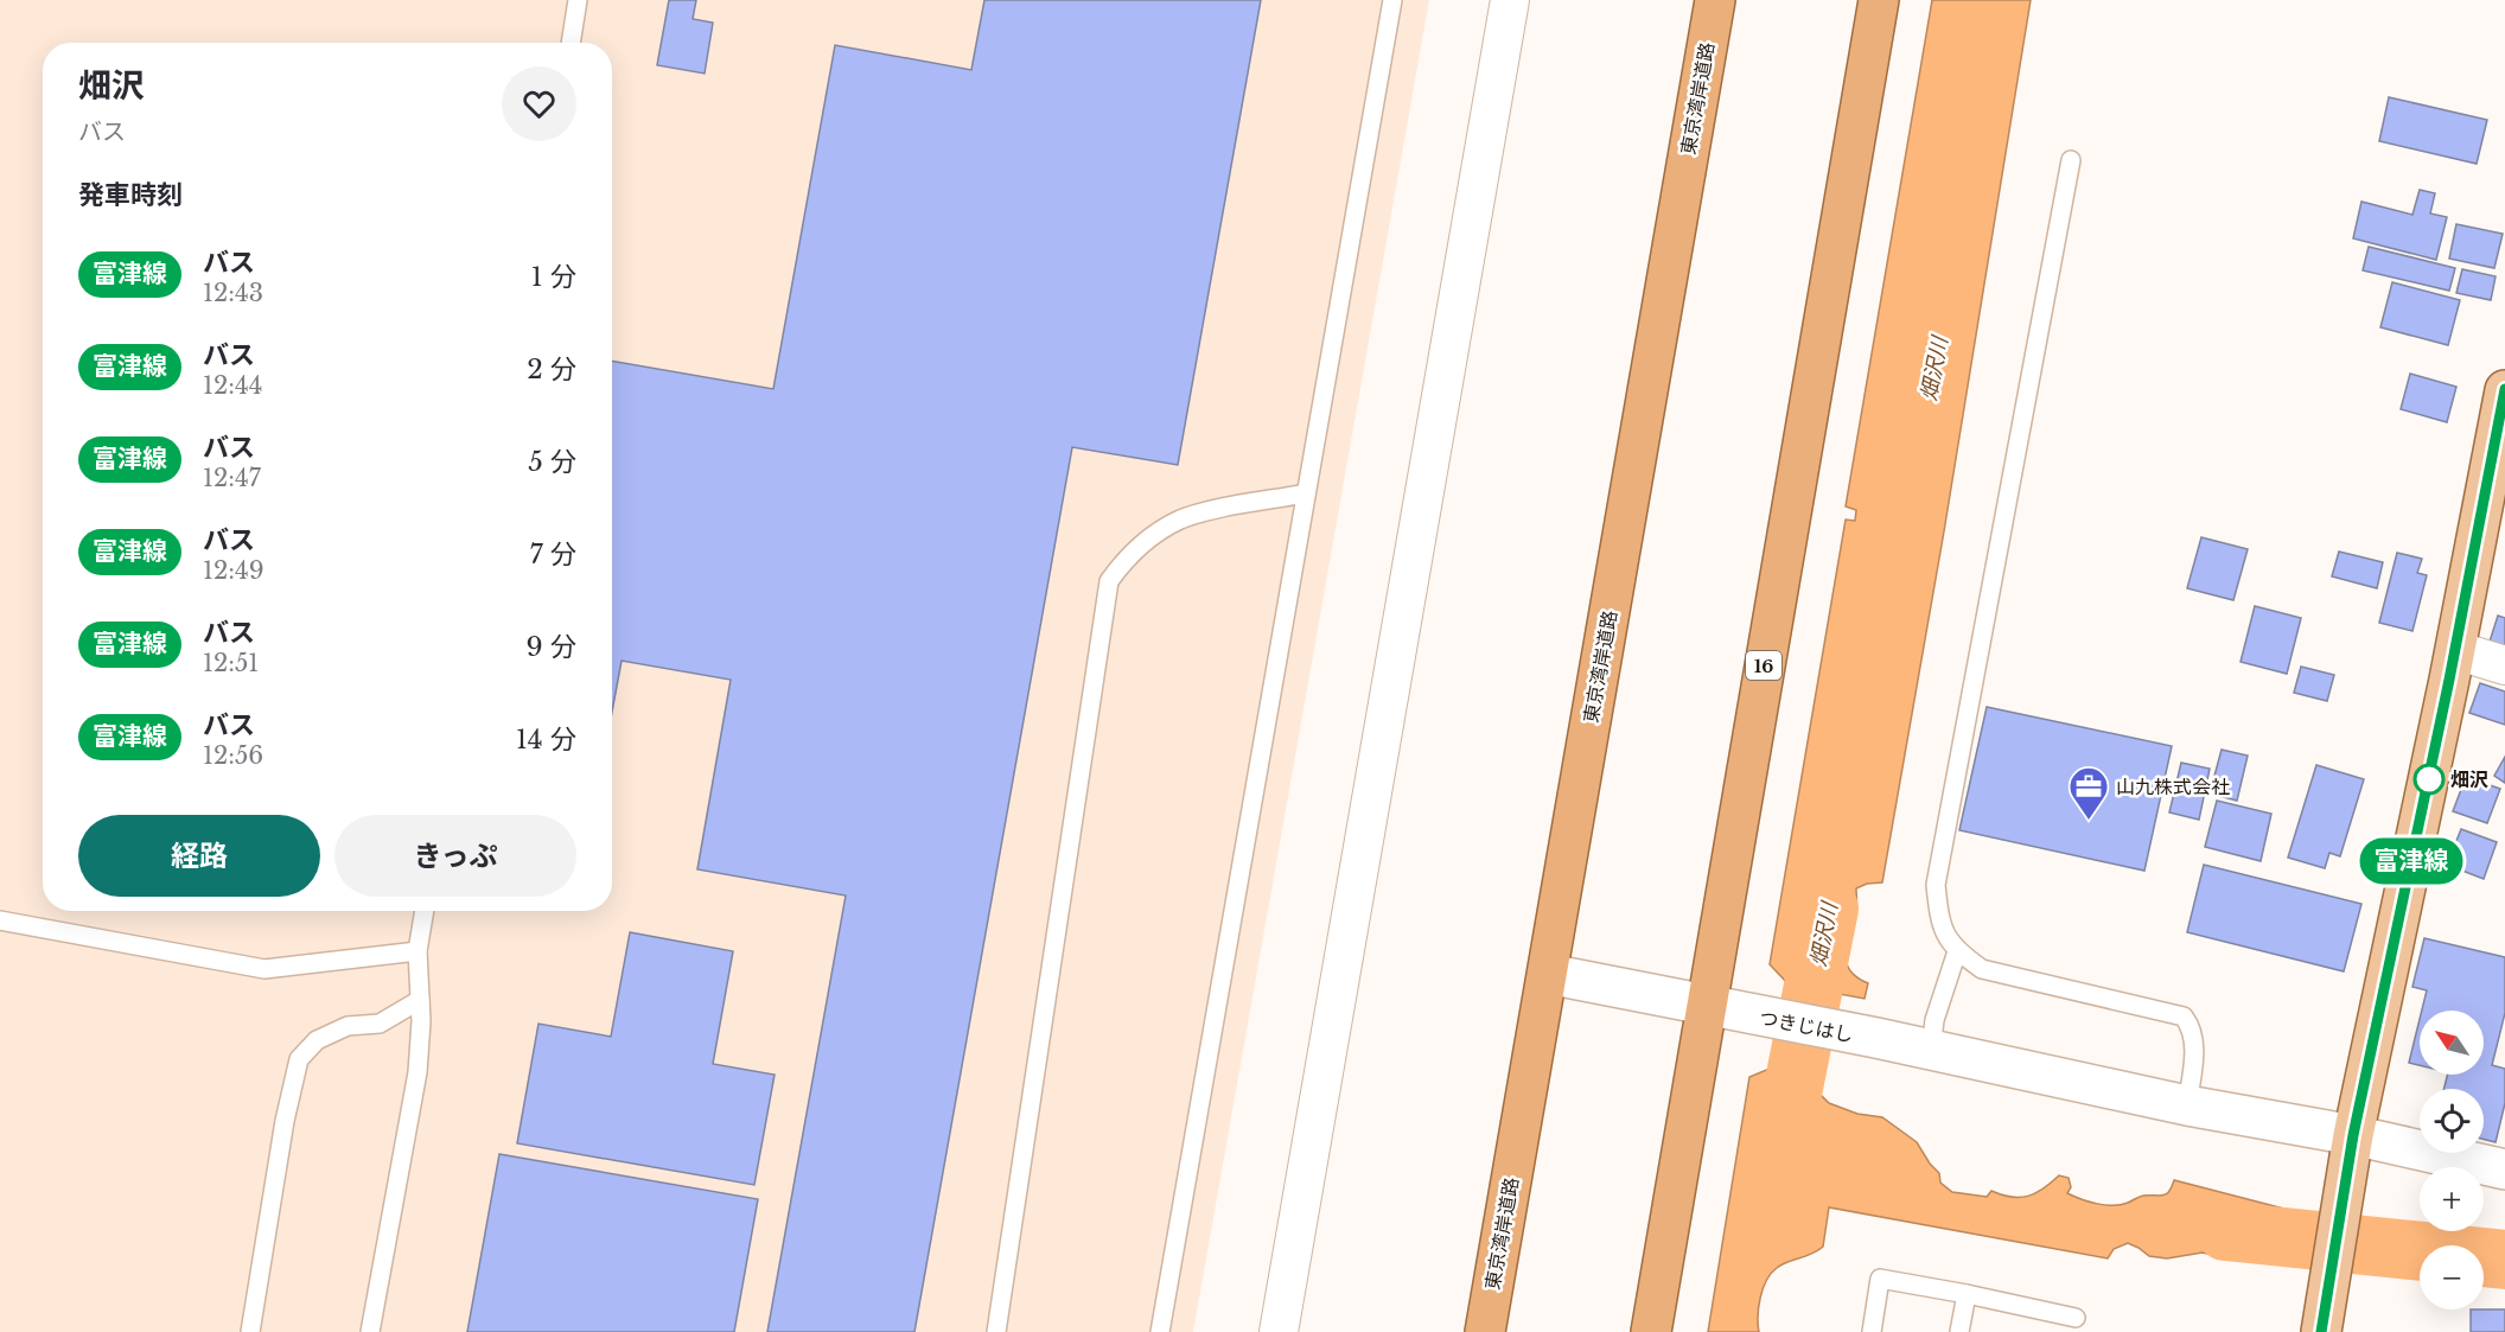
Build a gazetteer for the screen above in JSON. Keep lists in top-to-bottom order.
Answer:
{
  "streets": {
    "highway": ["東京湾岸道路", "16"],
    "street": ["つきじはし"]
  },
  "crossings": [
    ["東京湾岸道路", "つきじはし"],
    ["16", "つきじはし"]
  ],
  "water": ["畑沢川"],
  "places": {
    "other": ["畑沢"],
    "office": ["山九株式会社"]
  },
  "lines": ["bus line 富津線"],
  "north": "top left",
  "page": {
    "on_map": "富津線",
    "heading": [
      ["畑沢", "バス"],
      "発車時刻"
    ],
    "list": [
      {
        "mark": "富津線",
        "name": "バス",
        "note": "12:43",
        "value": "1 分"
      },
      {
        "mark": "富津線",
        "name": "バス",
        "note": "12:44",
        "value": "2 分"
      },
      {
        "mark": "富津線",
        "name": "バス",
        "note": "12:47",
        "value": "5 分"
      },
      {
        "mark": "富津線",
        "name": "バス",
        "note": "12:49",
        "value": "7 分"
      },
      {
        "mark": "富津線",
        "name": "バス",
        "note": "12:51",
        "value": "9 分"
      },
      {
        "mark": "富津線",
        "name": "バス",
        "note": "12:56",
        "value": "14 分"
      }
    ],
    "buttons": ["経路", "きっぷ"],
    "map_buttons": ["+", "−"]
  }
}
